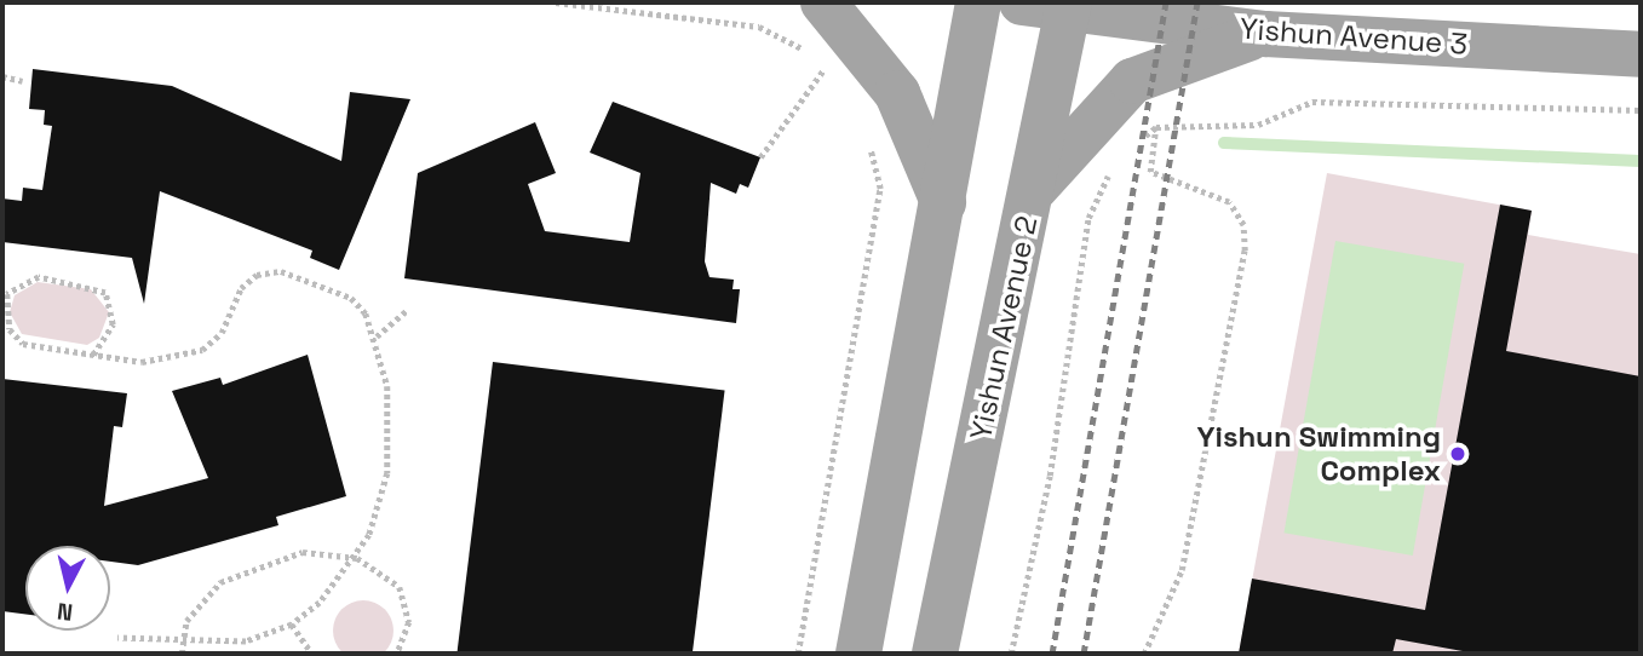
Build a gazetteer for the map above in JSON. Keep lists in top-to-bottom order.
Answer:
{
  "streets": {
    "main road": ["Yishun Avenue 3", "Yishun Avenue 2"]
  },
  "crossings": [
    ["Yishun Avenue 3", "Yishun Avenue 2"]
  ],
  "places": ["Yishun Swimming Complex"],
  "north": "bottom"
}
